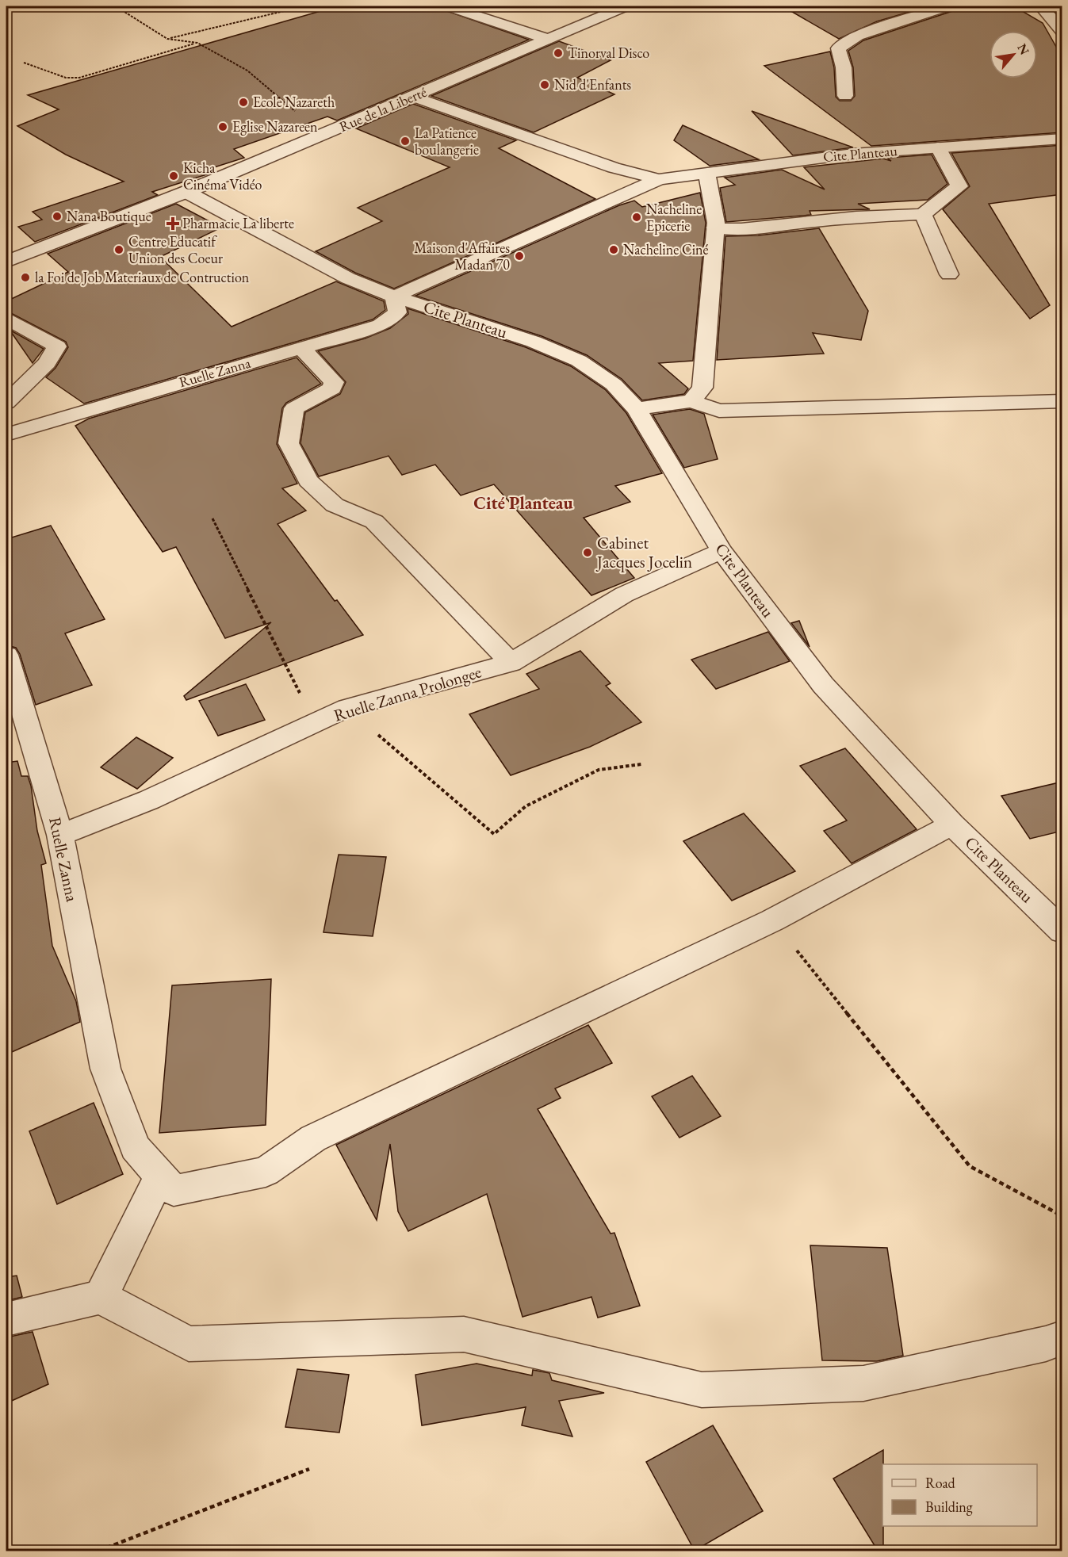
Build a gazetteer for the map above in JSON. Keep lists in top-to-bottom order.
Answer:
{
  "streets": {
    "street": [
      "Rue de la Liberté",
      "Cite Planteau",
      "Ruelle Zanna",
      "Ruelle Zanna Prolongee"
    ]
  },
  "crossings": [
    ["Rue de la Liberté", "Cite Planteau"],
    ["Cite Planteau", "Ruelle Zanna"],
    ["Cite Planteau", "Ruelle Zanna Prolongee"],
    ["Ruelle Zanna", "Ruelle Zanna Prolongee"]
  ],
  "districts": ["Cité Planteau"],
  "places": {
    "other": [
      "Tinorval Disco",
      "Nid d'Enfants",
      "Ecole Nazareth",
      "Eglise Nazareen",
      "La Patience boulangerie",
      "Kicha Cinéma Vidéo",
      "Nana Boutique",
      "Nacheline Epicerie",
      "Centre Educatif Union des Coeur",
      "Nacheline Ciné",
      "Maison d'Affaires Madan 70",
      "la Foi de Job Materiaux de Contruction",
      "Cabinet Jacques Jocelin"
    ],
    "health": ["Pharmacie La liberte"]
  },
  "legend": ["Road", "Building"],
  "north": "top right"
}
